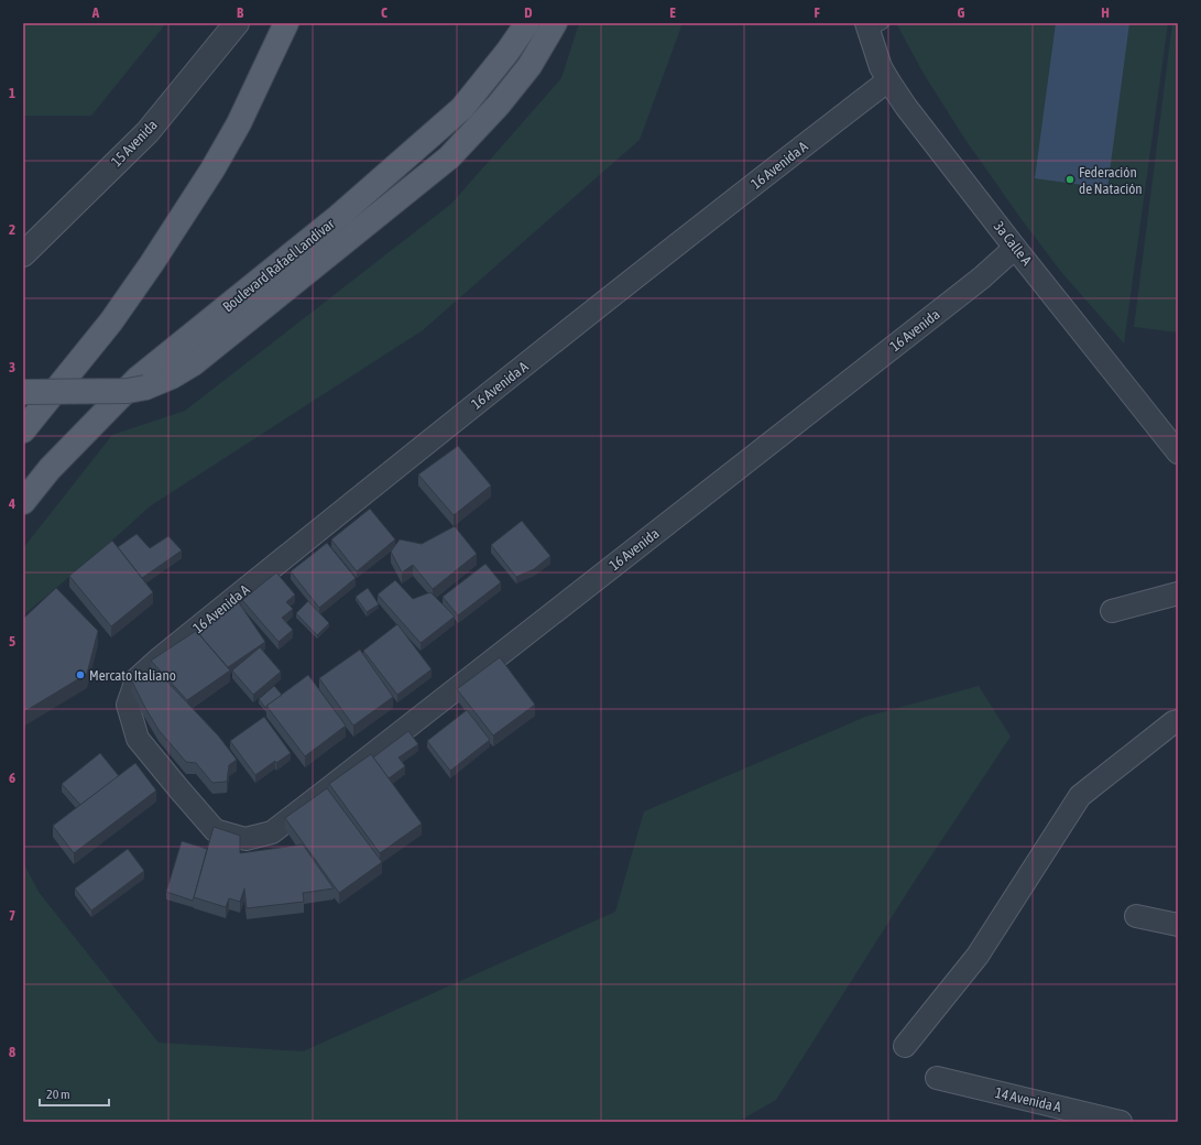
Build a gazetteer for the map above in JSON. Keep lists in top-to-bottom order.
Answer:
{
  "streets": {
    "main road": ["Boulevard Rafael Landívar"],
    "street": [
      "15 Avenida",
      "16 Avenida A",
      "3a Calle A",
      "16 Avenida",
      "14 Avenida A"
    ]
  },
  "crossings": [
    ["16 Avenida A", "3a Calle A"],
    ["16 Avenida A", "16 Avenida"],
    ["3a Calle A", "16 Avenida"]
  ],
  "places": ["Federación de Natación", "Mercato Italiano"],
  "scale_bar": "20 m",
  "grid": {
    "columns": [
      "A",
      "B",
      "C",
      "D",
      "E",
      "F",
      "G",
      "H"
    ],
    "rows": [
      "1",
      "2",
      "3",
      "4",
      "5",
      "6",
      "7",
      "8"
    ]
  }
}
